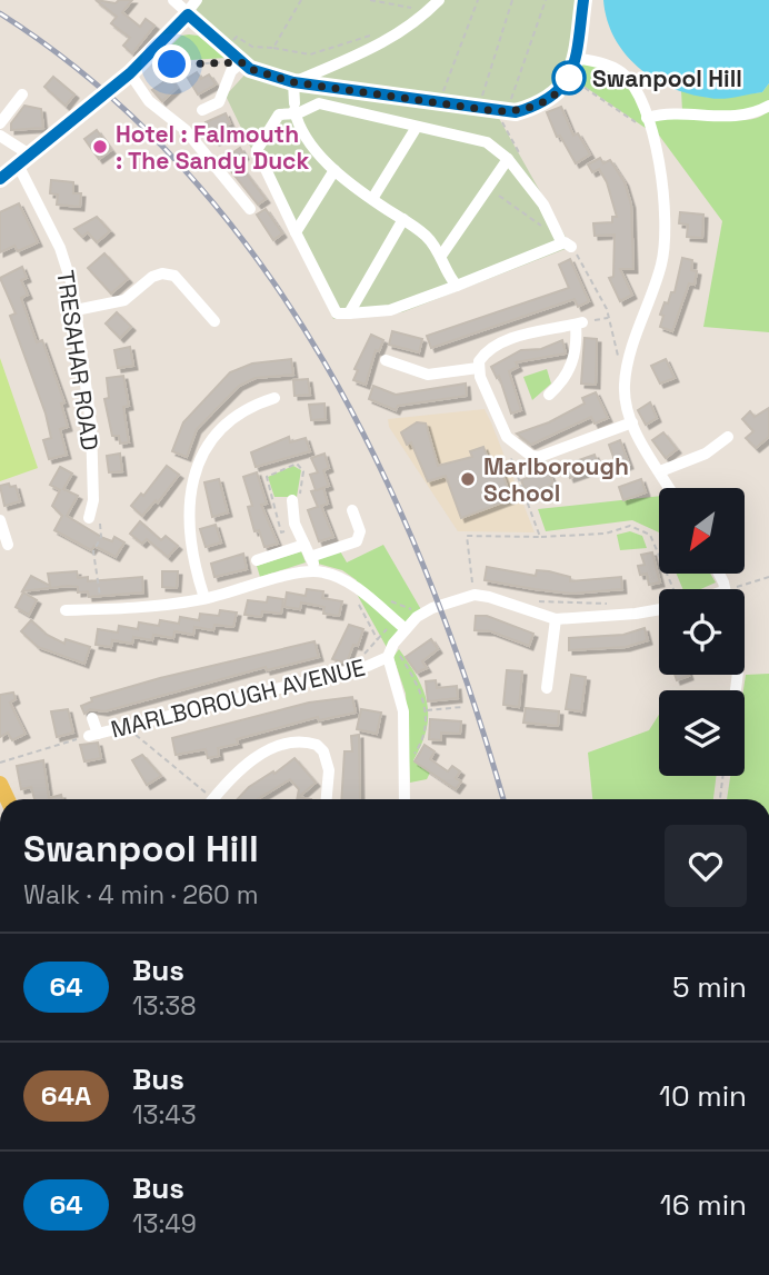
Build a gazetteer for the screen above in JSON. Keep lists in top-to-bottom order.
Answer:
{
  "streets": {
    "street": ["TRESAHAR ROAD", "MARLBOROUGH AVENUE"]
  },
  "places": ["Swanpool Hill", "Hotel : Falmouth : The Sandy Duck", "Marlborough School"],
  "lines": ["bus line 64"],
  "north": "bottom left",
  "page": {
    "heading": ["Swanpool Hill", "Walk · 4 min · 260 m"],
    "list": [
      {
        "mark": "64",
        "name": "Bus",
        "note": "13:38",
        "value": "5 min"
      },
      {
        "mark": "64A",
        "name": "Bus",
        "note": "13:43",
        "value": "10 min"
      },
      {
        "mark": "64",
        "name": "Bus",
        "note": "13:49",
        "value": "16 min"
      }
    ]
  }
}
